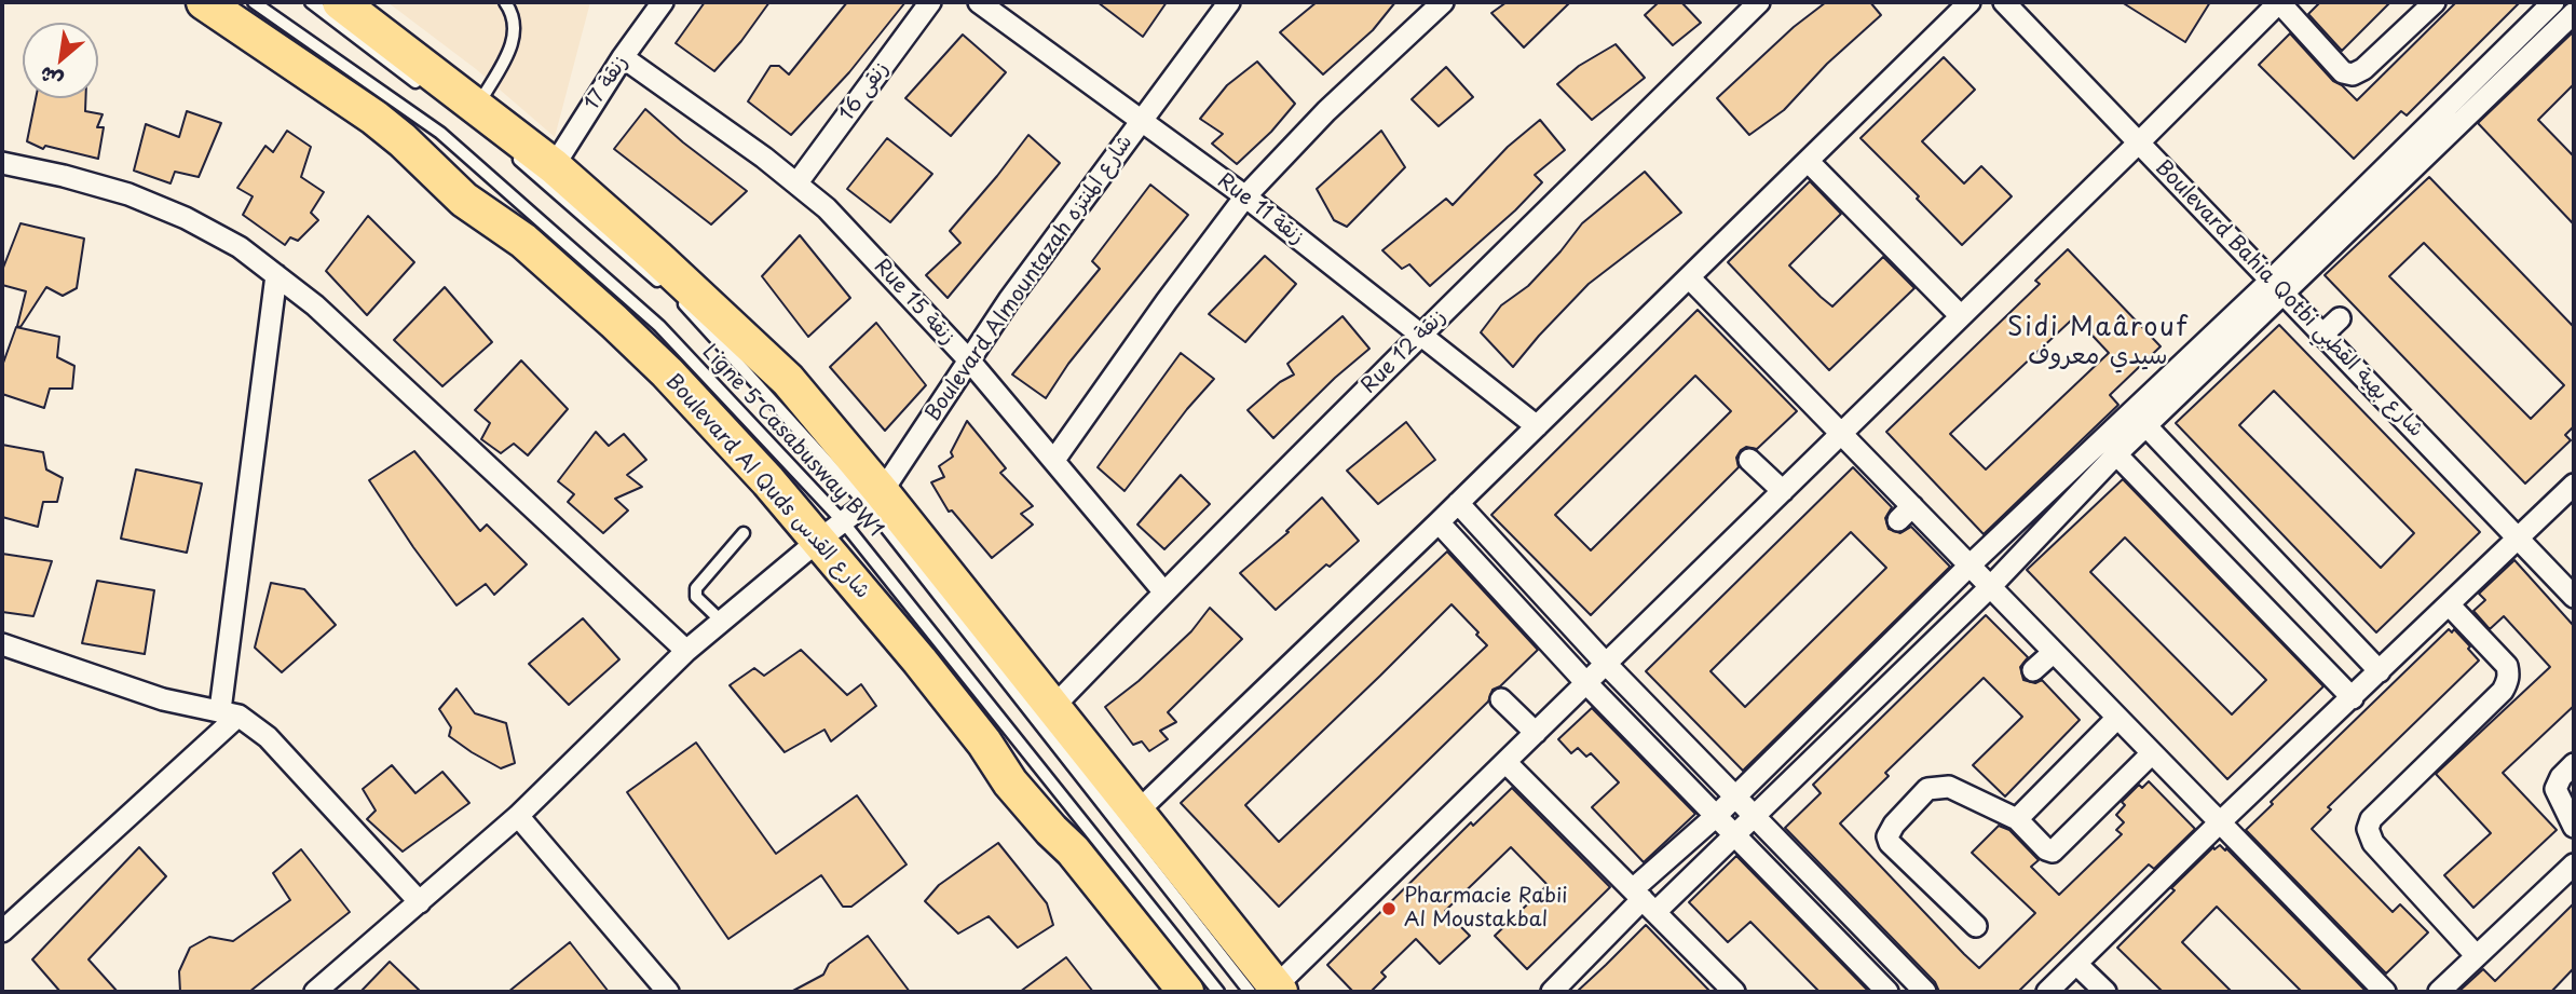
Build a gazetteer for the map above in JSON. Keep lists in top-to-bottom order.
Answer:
{
  "streets": {
    "main road": ["Boulevard Al Quds شارع القدس"],
    "street": [
      "زنقة 17",
      "زنقى 16",
      "Rue 11 زنقة",
      "Boulevard Almountazah شارع المنتزه",
      "Boulevard Bahia Qotbi شارع بهية القطبي",
      "Rue 15 زنقة",
      "Rue 12 زنقة"
    ],
    "lane": ["Ligne 5 Casabusway BW1"]
  },
  "crossings": [
    ["زنقة 17", "Rue 15 زنقة"],
    ["زنقى 16", "Rue 15 زنقة"],
    ["Rue 11 زنقة", "Boulevard Almountazah شارع المنتزه"],
    ["Rue 11 زنقة", "Rue 12 زنقة"],
    ["Boulevard Almountazah شارع المنتزه", "Rue 15 زنقة"],
    ["Boulevard Almountazah شارع المنتزه", "Ligne 5 Casabusway BW1"],
    ["Boulevard Almountazah شارع المنتزه", "Boulevard Al Quds شارع القدس"],
    ["Rue 15 زنقة", "Rue 12 زنقة"],
    ["Ligne 5 Casabusway BW1", "Boulevard Al Quds شارع القدس"]
  ],
  "districts": ["Sidi Maârouf سيدي معروف"],
  "places": ["Pharmacie Rabii Al Moustakbal"],
  "north": "bottom left"
}
